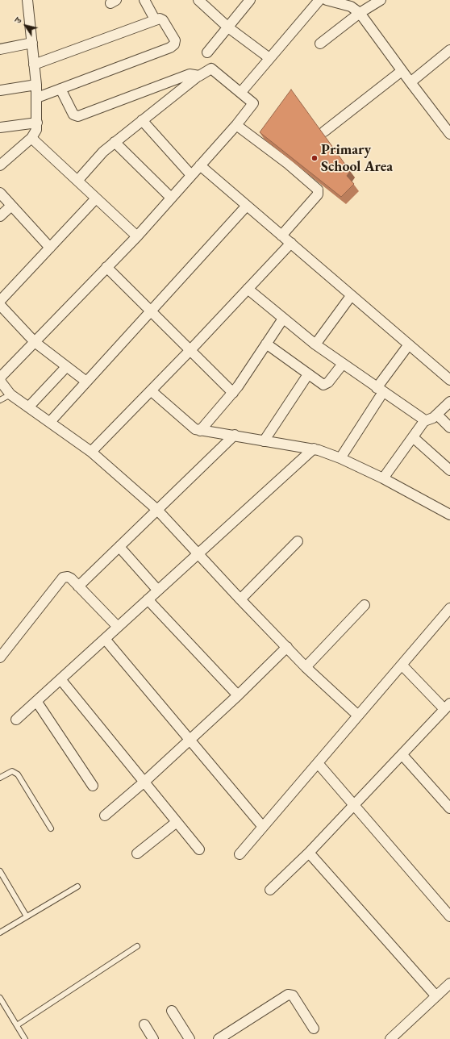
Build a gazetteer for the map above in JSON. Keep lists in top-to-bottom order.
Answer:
{
  "places": ["Primary School Area"],
  "north": "top left"
}
